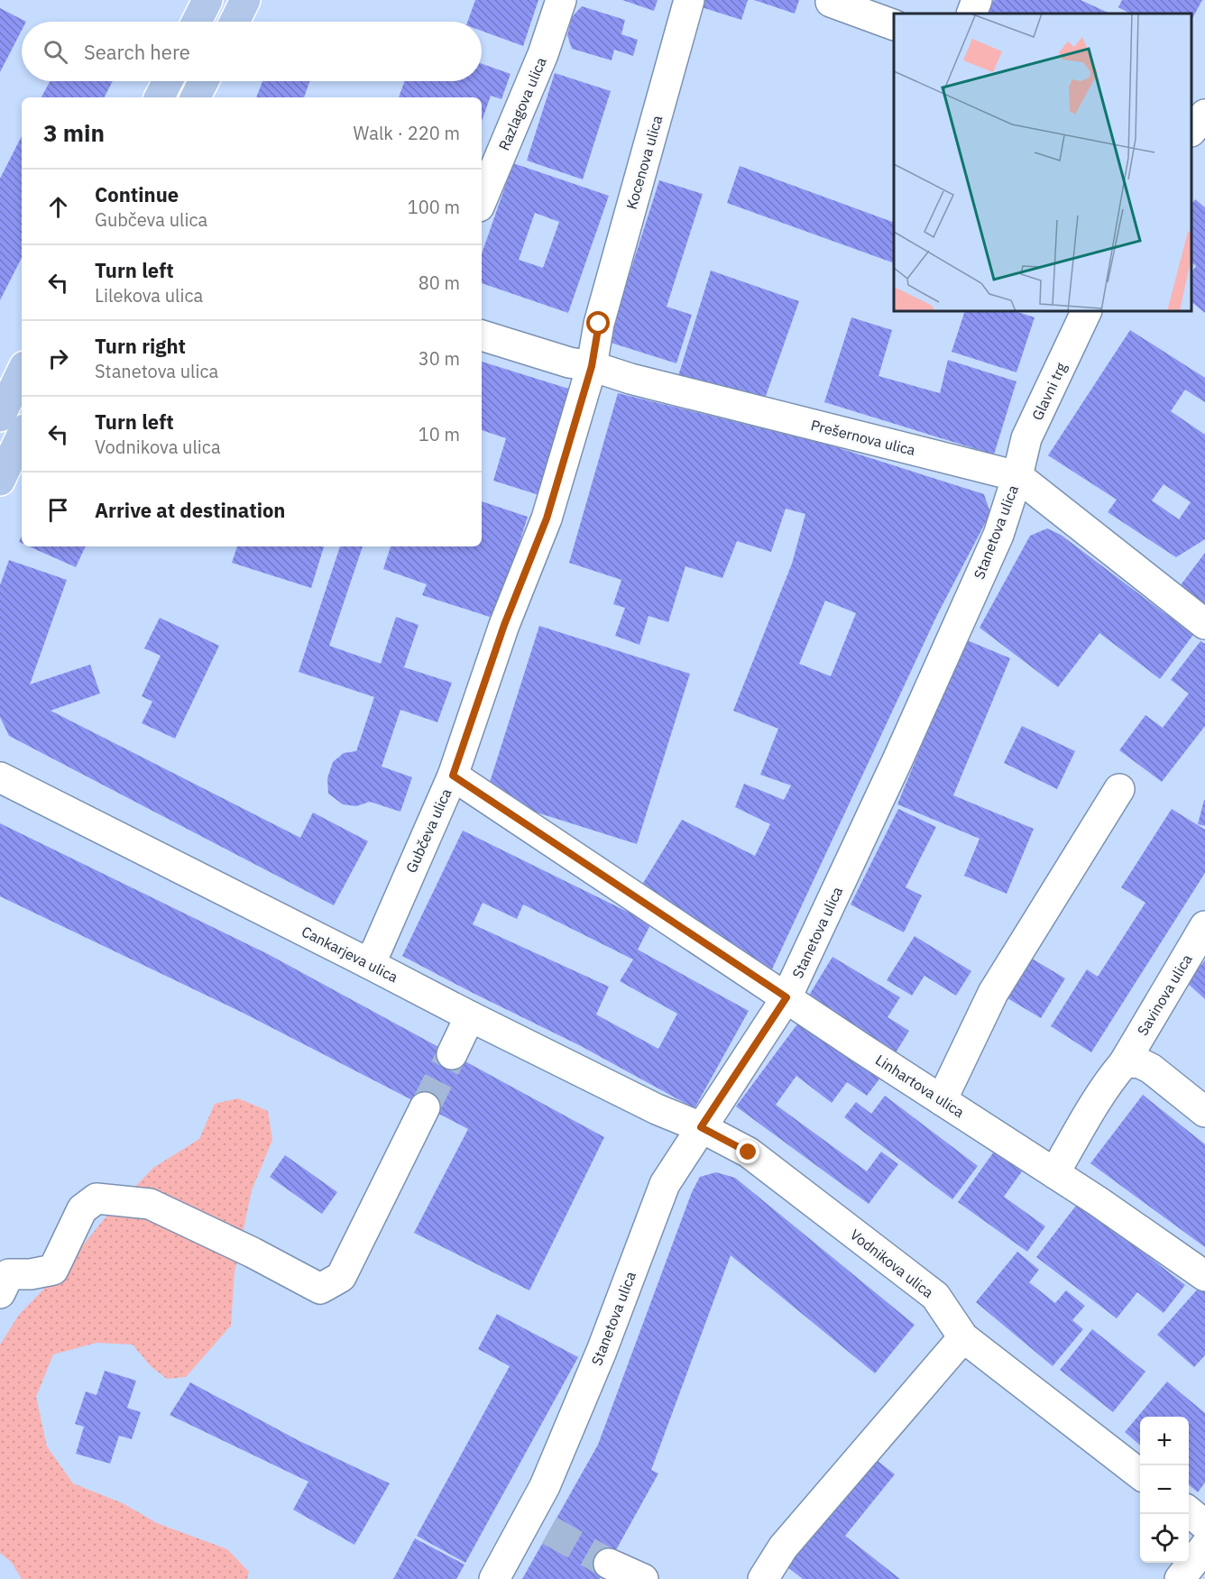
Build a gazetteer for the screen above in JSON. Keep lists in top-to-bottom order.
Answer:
{
  "streets": {
    "street": [
      "Razlagova ulica",
      "Kocenova ulica",
      "Glavni trg",
      "Prešernova ulica",
      "Stanetova ulica",
      "Gubčeva ulica",
      "Cankarjeva ulica",
      "Savinova ulica",
      "Linhartova ulica",
      "Vodnikova ulica"
    ]
  },
  "crossings": [
    ["Kocenova ulica", "Gubčeva ulica"],
    ["Glavni trg", "Prešernova ulica"],
    ["Glavni trg", "Stanetova ulica"],
    ["Prešernova ulica", "Stanetova ulica"],
    ["Prešernova ulica", "Gubčeva ulica"],
    ["Stanetova ulica", "Cankarjeva ulica"],
    ["Stanetova ulica", "Linhartova ulica"],
    ["Stanetova ulica", "Vodnikova ulica"],
    ["Gubčeva ulica", "Cankarjeva ulica"],
    ["Gubčeva ulica", "Linhartova ulica"],
    ["Cankarjeva ulica", "Vodnikova ulica"]
  ],
  "page": {
    "search": "Search here",
    "heading": ["3 min", "Walk · 220 m"],
    "list": [
      ["Continue", "Gubčeva ulica", "100 m"],
      ["Turn left", "Lilekova ulica", "80 m"],
      ["Turn right", "Stanetova ulica", "30 m"],
      ["Turn left", "Vodnikova ulica", "10 m"],
      "Arrive at destination"
    ],
    "map_buttons": ["+", "−"]
  }
}
